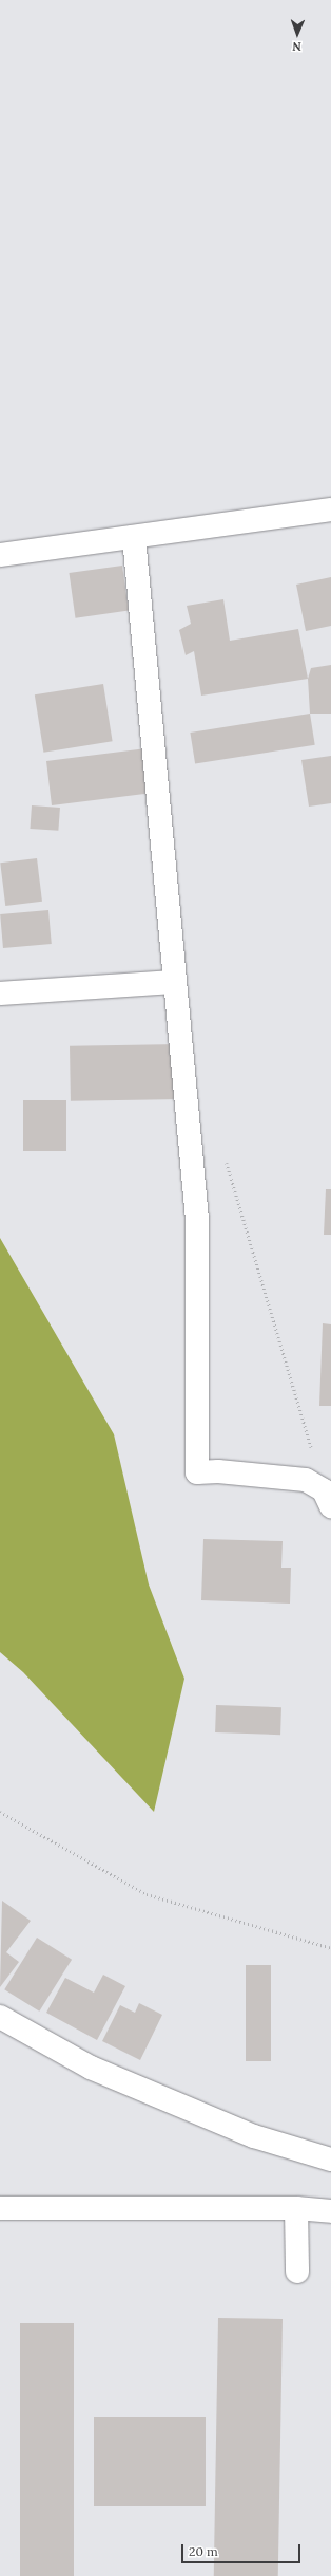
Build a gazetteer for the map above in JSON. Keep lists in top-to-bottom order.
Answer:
{
  "scale_bar": "20 m",
  "north": "bottom"
}
